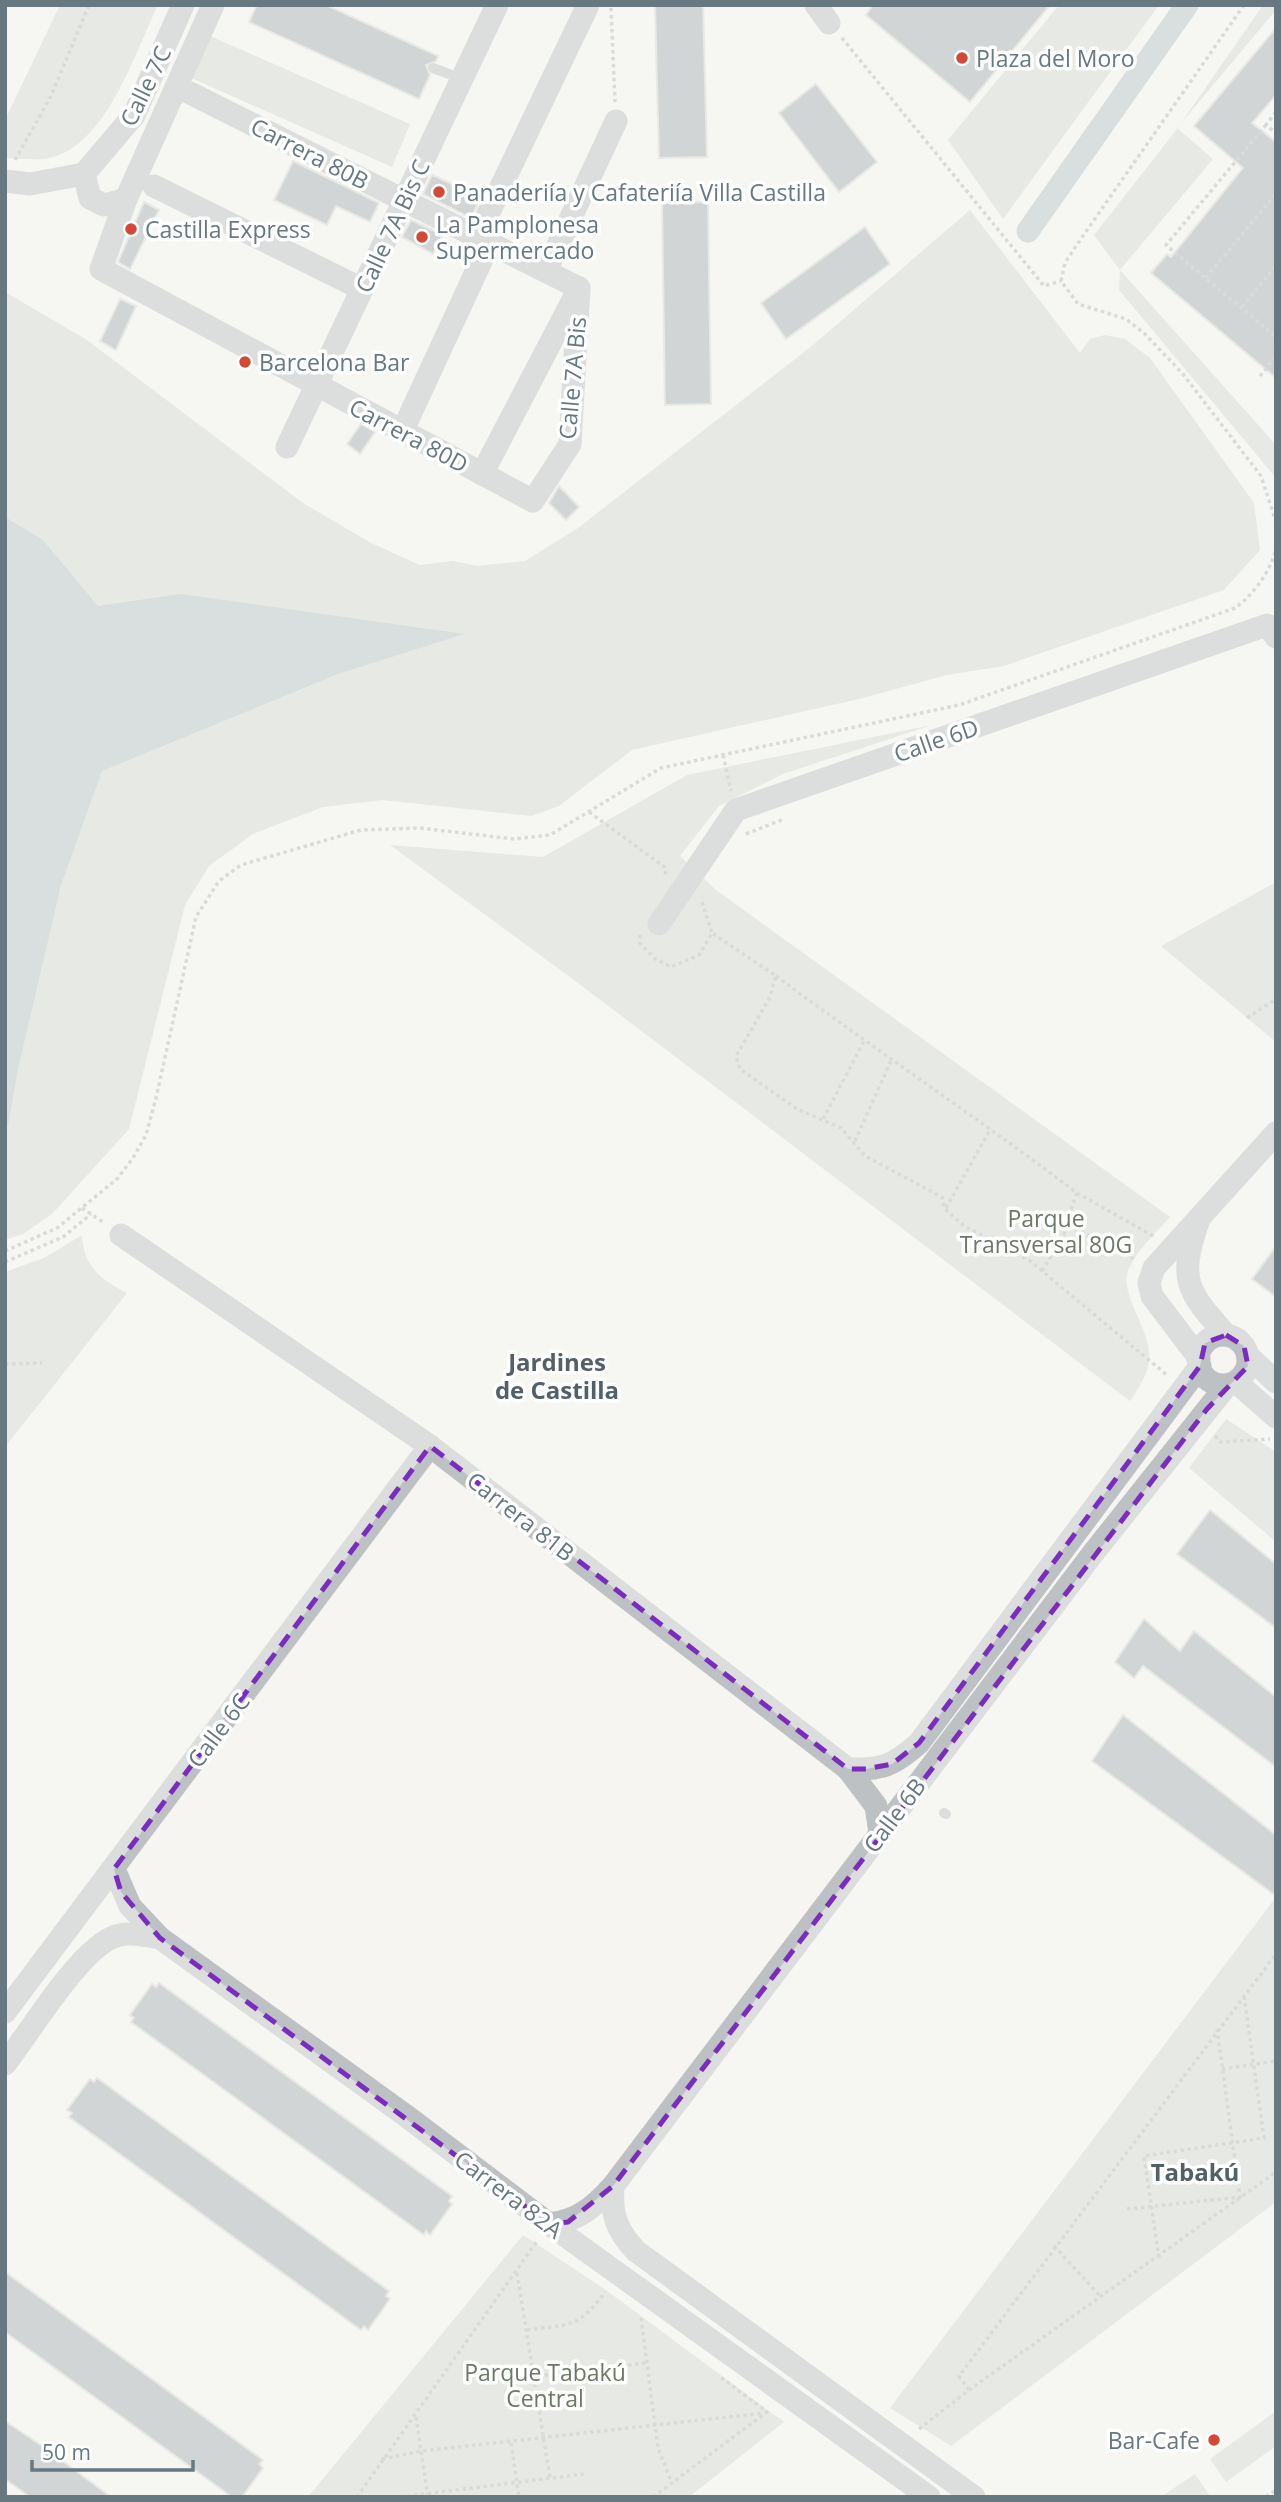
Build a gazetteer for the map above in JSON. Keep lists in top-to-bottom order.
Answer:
{
  "streets": {
    "street": [
      "Calle 7C",
      "Carrera 80B",
      "Calle 7A Bis C",
      "Calle 7A Bis",
      "Carrera 80D",
      "Calle 6D",
      "Carrera 81B",
      "Calle 6C",
      "Calle 6B",
      "Carrera 82A"
    ]
  },
  "crossings": [
    ["Calle 7C", "Carrera 80D"],
    ["Carrera 80B", "Calle 7A Bis C"],
    ["Carrera 80B", "Calle 7A Bis"],
    ["Calle 7A Bis C", "Carrera 80D"],
    ["Calle 7A Bis", "Carrera 80D"],
    ["Carrera 81B", "Calle 6C"],
    ["Carrera 81B", "Calle 6B"],
    ["Calle 6C", "Carrera 82A"],
    ["Calle 6B", "Carrera 82A"]
  ],
  "districts": ["Jardines de Castilla", "Tabakú"],
  "parks": ["Parque Transversal 80G", "Parque Tabakú Central"],
  "places": [
    "Plaza del Moro",
    "Panaderiía y Cafateriía Villa Castilla",
    "Castilla Express",
    "La Pamplonesa Supermercado",
    "Barcelona Bar",
    "Bar-Cafe"
  ],
  "scale_bar": "50 m"
}
